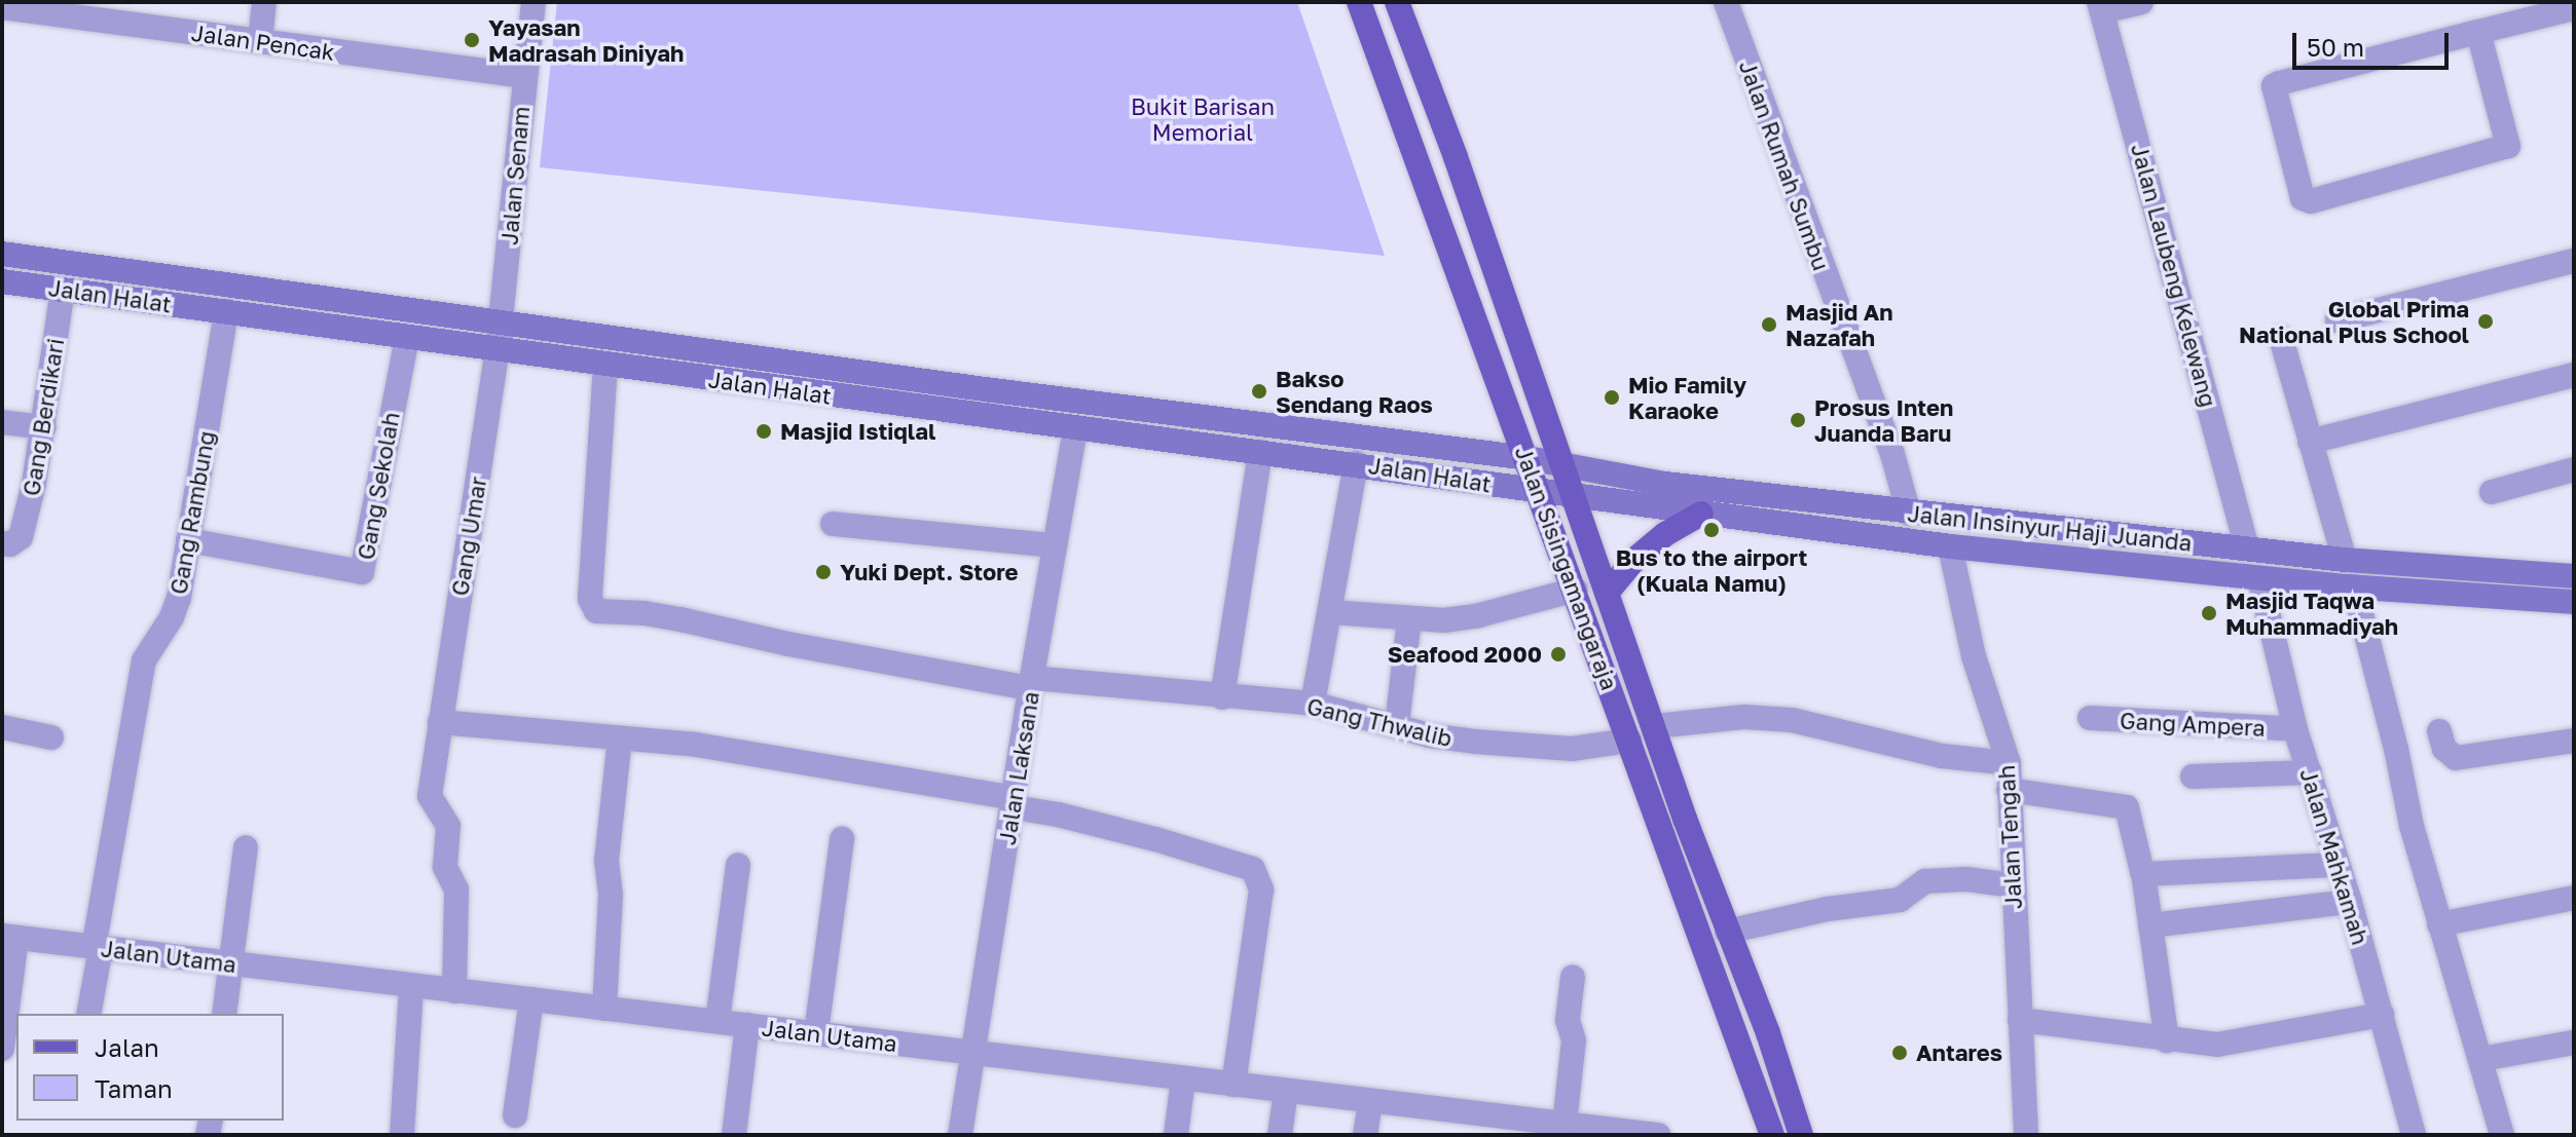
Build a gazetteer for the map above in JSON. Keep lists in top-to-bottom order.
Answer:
{
  "streets": {
    "main road": ["Jalan Halat", "Jalan Insinyur Haji Juanda", "Jalan Sisingamangaraja"],
    "street": [
      "Jalan Pencak",
      "Jalan Rumah Sumbu",
      "Jalan Senam",
      "Jalan Laubeng Kelewang",
      "Gang Berdikari",
      "Gang Sekolah",
      "Gang Rambung",
      "Gang Umar",
      "Gang Thwalib",
      "Gang Ampera",
      "Jalan Laksana",
      "Jalan Tengah",
      "Jalan Mahkamah",
      "Jalan Utama"
    ]
  },
  "crossings": [
    ["Jalan Pencak", "Jalan Senam"],
    ["Jalan Rumah Sumbu", "Jalan Insinyur Haji Juanda"],
    ["Jalan Senam", "Jalan Halat"],
    ["Jalan Senam", "Gang Umar"],
    ["Jalan Laubeng Kelewang", "Jalan Insinyur Haji Juanda"],
    ["Jalan Halat", "Gang Berdikari"],
    ["Jalan Halat", "Gang Sekolah"],
    ["Jalan Halat", "Gang Rambung"],
    ["Jalan Halat", "Jalan Insinyur Haji Juanda"],
    ["Jalan Halat", "Gang Umar"],
    ["Jalan Halat", "Jalan Sisingamangaraja"],
    ["Jalan Halat", "Gang Thwalib"],
    ["Jalan Halat", "Jalan Laksana"],
    ["Gang Sekolah", "Gang Rambung"],
    ["Gang Rambung", "Jalan Utama"],
    ["Jalan Insinyur Haji Juanda", "Jalan Sisingamangaraja"],
    ["Jalan Insinyur Haji Juanda", "Jalan Tengah"],
    ["Jalan Insinyur Haji Juanda", "Jalan Mahkamah"],
    ["Gang Umar", "Jalan Utama"],
    ["Jalan Sisingamangaraja", "Gang Thwalib"],
    ["Gang Thwalib", "Jalan Laksana"],
    ["Gang Ampera", "Jalan Mahkamah"],
    ["Jalan Laksana", "Jalan Utama"]
  ],
  "parks": ["Bukit Barisan Memorial"],
  "places": [
    "Yayasan Madrasah Diniyah",
    "Global Prima National Plus School",
    "Masjid An Nazafah",
    "Bakso Sendang Raos",
    "Mio Family Karaoke",
    "Prosus Inten Juanda Baru",
    "Masjid Istiqlal",
    "Bus to the airport (Kuala Namu)",
    "Yuki Dept. Store",
    "Masjid Taqwa Muhammadiyah",
    "Seafood 2000",
    "Antares"
  ],
  "legend": ["Jalan", "Taman"],
  "scale_bar": "50 m"
}
